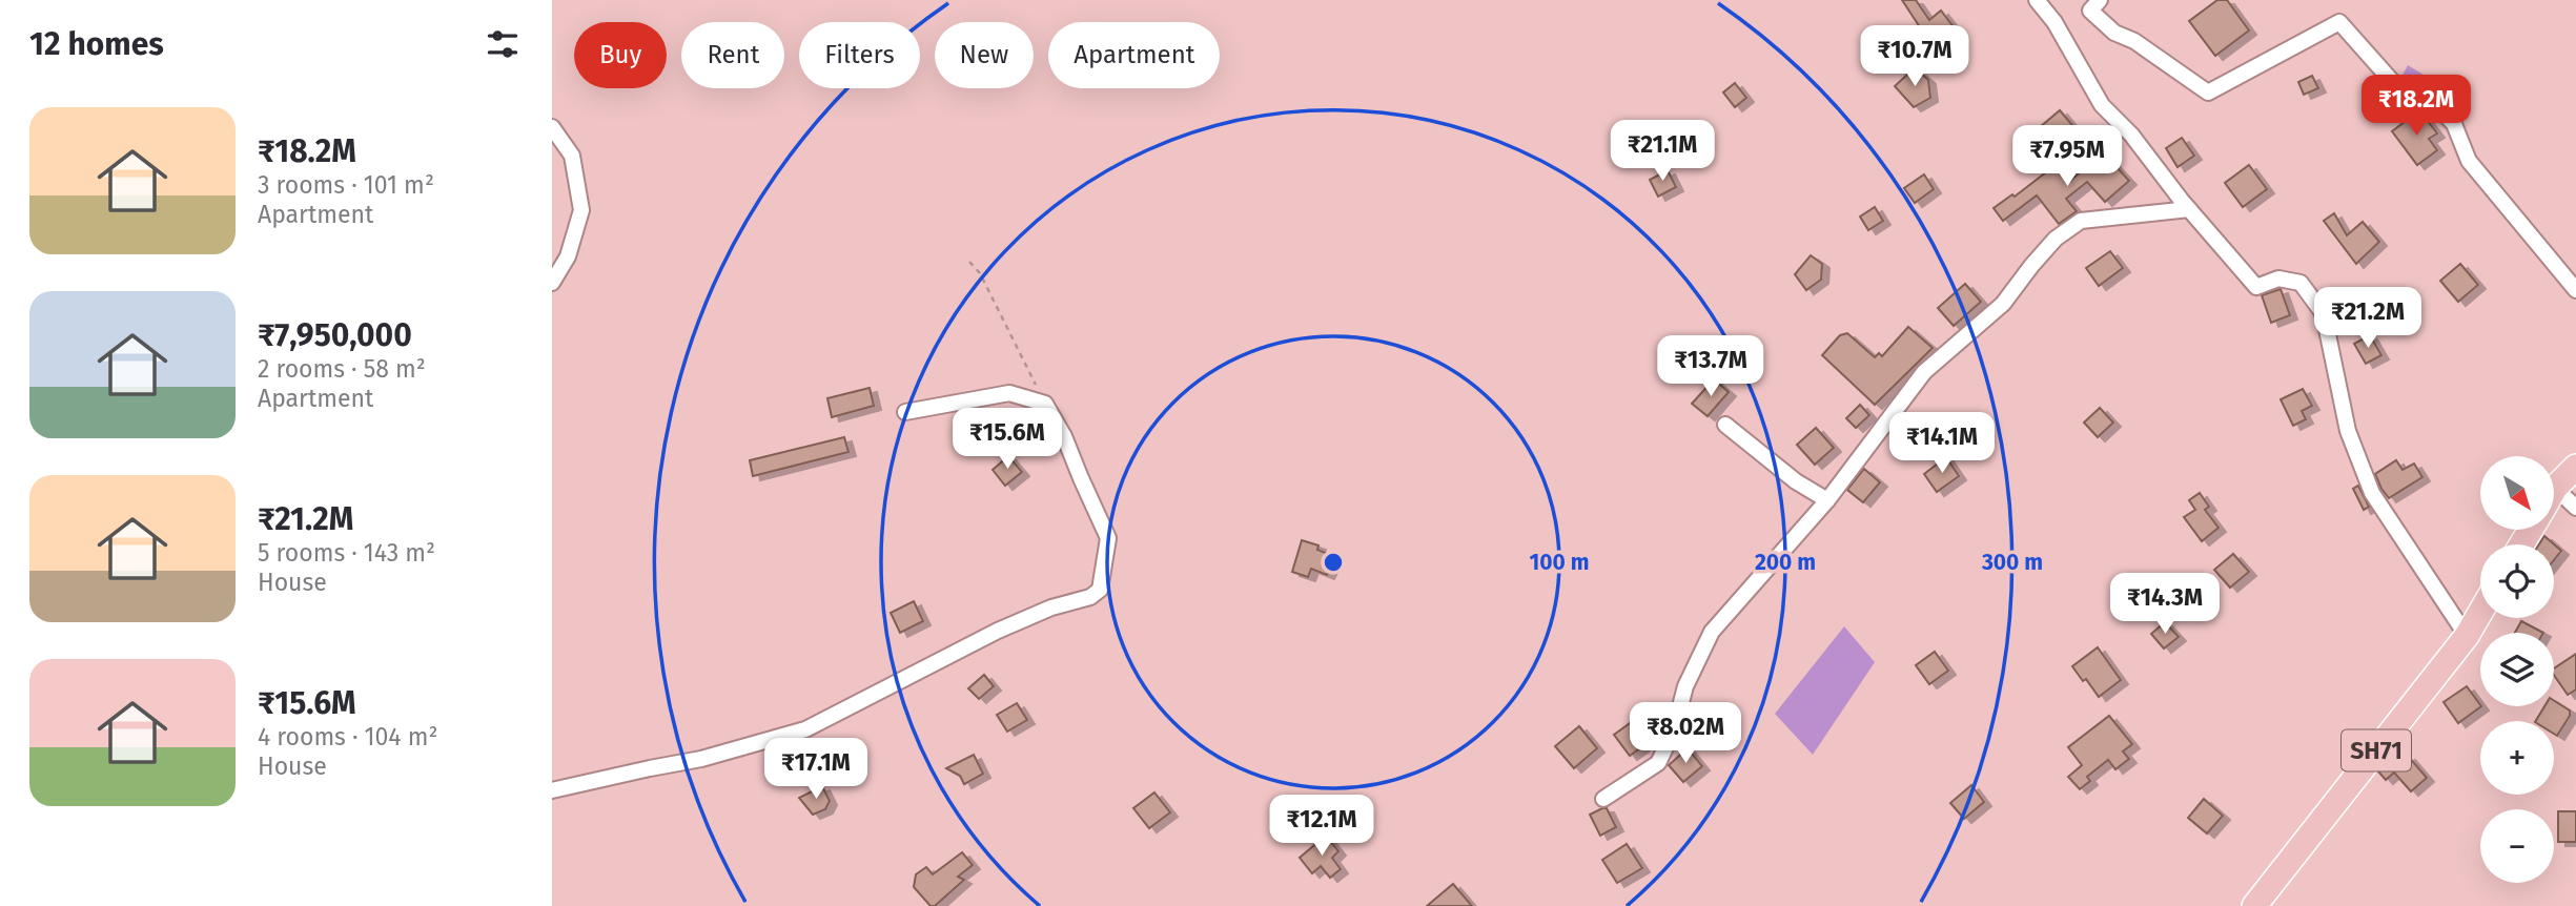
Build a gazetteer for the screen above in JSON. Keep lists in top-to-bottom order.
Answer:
{
  "streets": {
    "main road": ["SH71"]
  },
  "north": "bottom right",
  "page": {
    "heading": "12 homes",
    "chip": [
      "Buy",
      "Rent",
      "Filters",
      "New",
      "Apartment"
    ],
    "price": [
      "₹10.7M",
      "₹18.2M",
      "₹21.1M",
      "₹7.95M",
      "₹21.2M",
      "₹13.7M",
      "₹15.6M",
      "₹14.1M",
      "₹14.3M",
      "₹8.02M",
      "₹17.1M",
      "₹12.1M"
    ],
    "list": [
      {
        "name": "₹18.2M",
        "note": "3 rooms · 101 m² · Apartment"
      },
      {
        "name": "₹7,950,000",
        "note": "2 rooms · 58 m² · Apartment"
      },
      {
        "name": "₹21.2M",
        "note": "5 rooms · 143 m² · House"
      },
      {
        "name": "₹15.6M",
        "note": "4 rooms · 104 m² · House"
      }
    ],
    "map_buttons": ["+", "−"]
  },
  "rings": ["100 m", "200 m", "300 m"]
}
